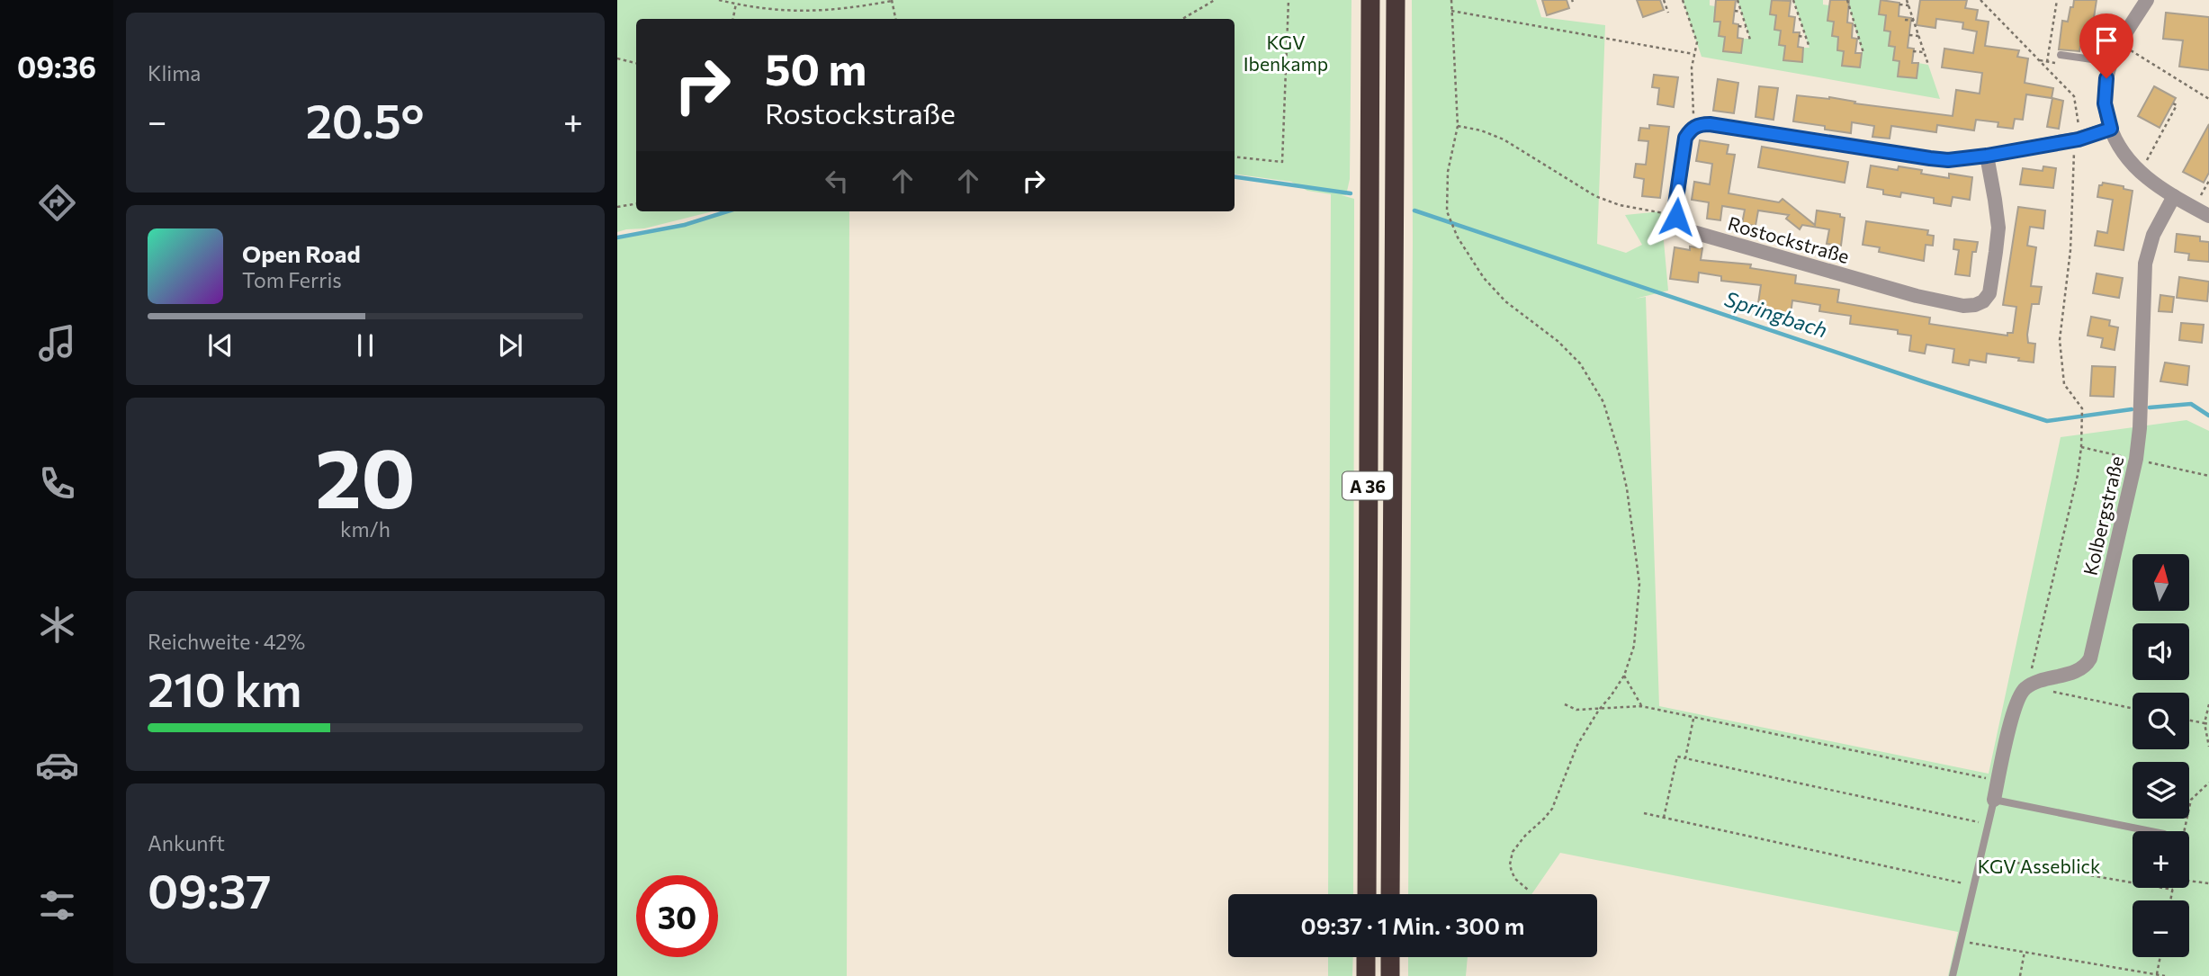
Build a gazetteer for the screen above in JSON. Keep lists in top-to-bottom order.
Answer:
{
  "streets": {
    "highway": ["A 36"],
    "street": ["Rostockstraße", "Kolbergstraße"]
  },
  "water": ["Springbach"],
  "parks": ["KGV Ibenkamp", "KGV Asseblick"],
  "north": "top",
  "page": {
    "tabs": "09:36",
    "tile": [
      "Klima",
      ["20", "km/h"],
      ["Reichweite · 42%", "210 km"],
      ["Ankunft", "09:37"]
    ],
    "turn": ["50 m", "Rostockstraße"],
    "heat": ["−", "20.5°", "+"],
    "song": ["Open Road", "Tom Ferris"],
    "map_buttons": ["+", "−"],
    "limit": "30",
    "trip": "09:37 · 1 Min. · 300 m"
  }
}
